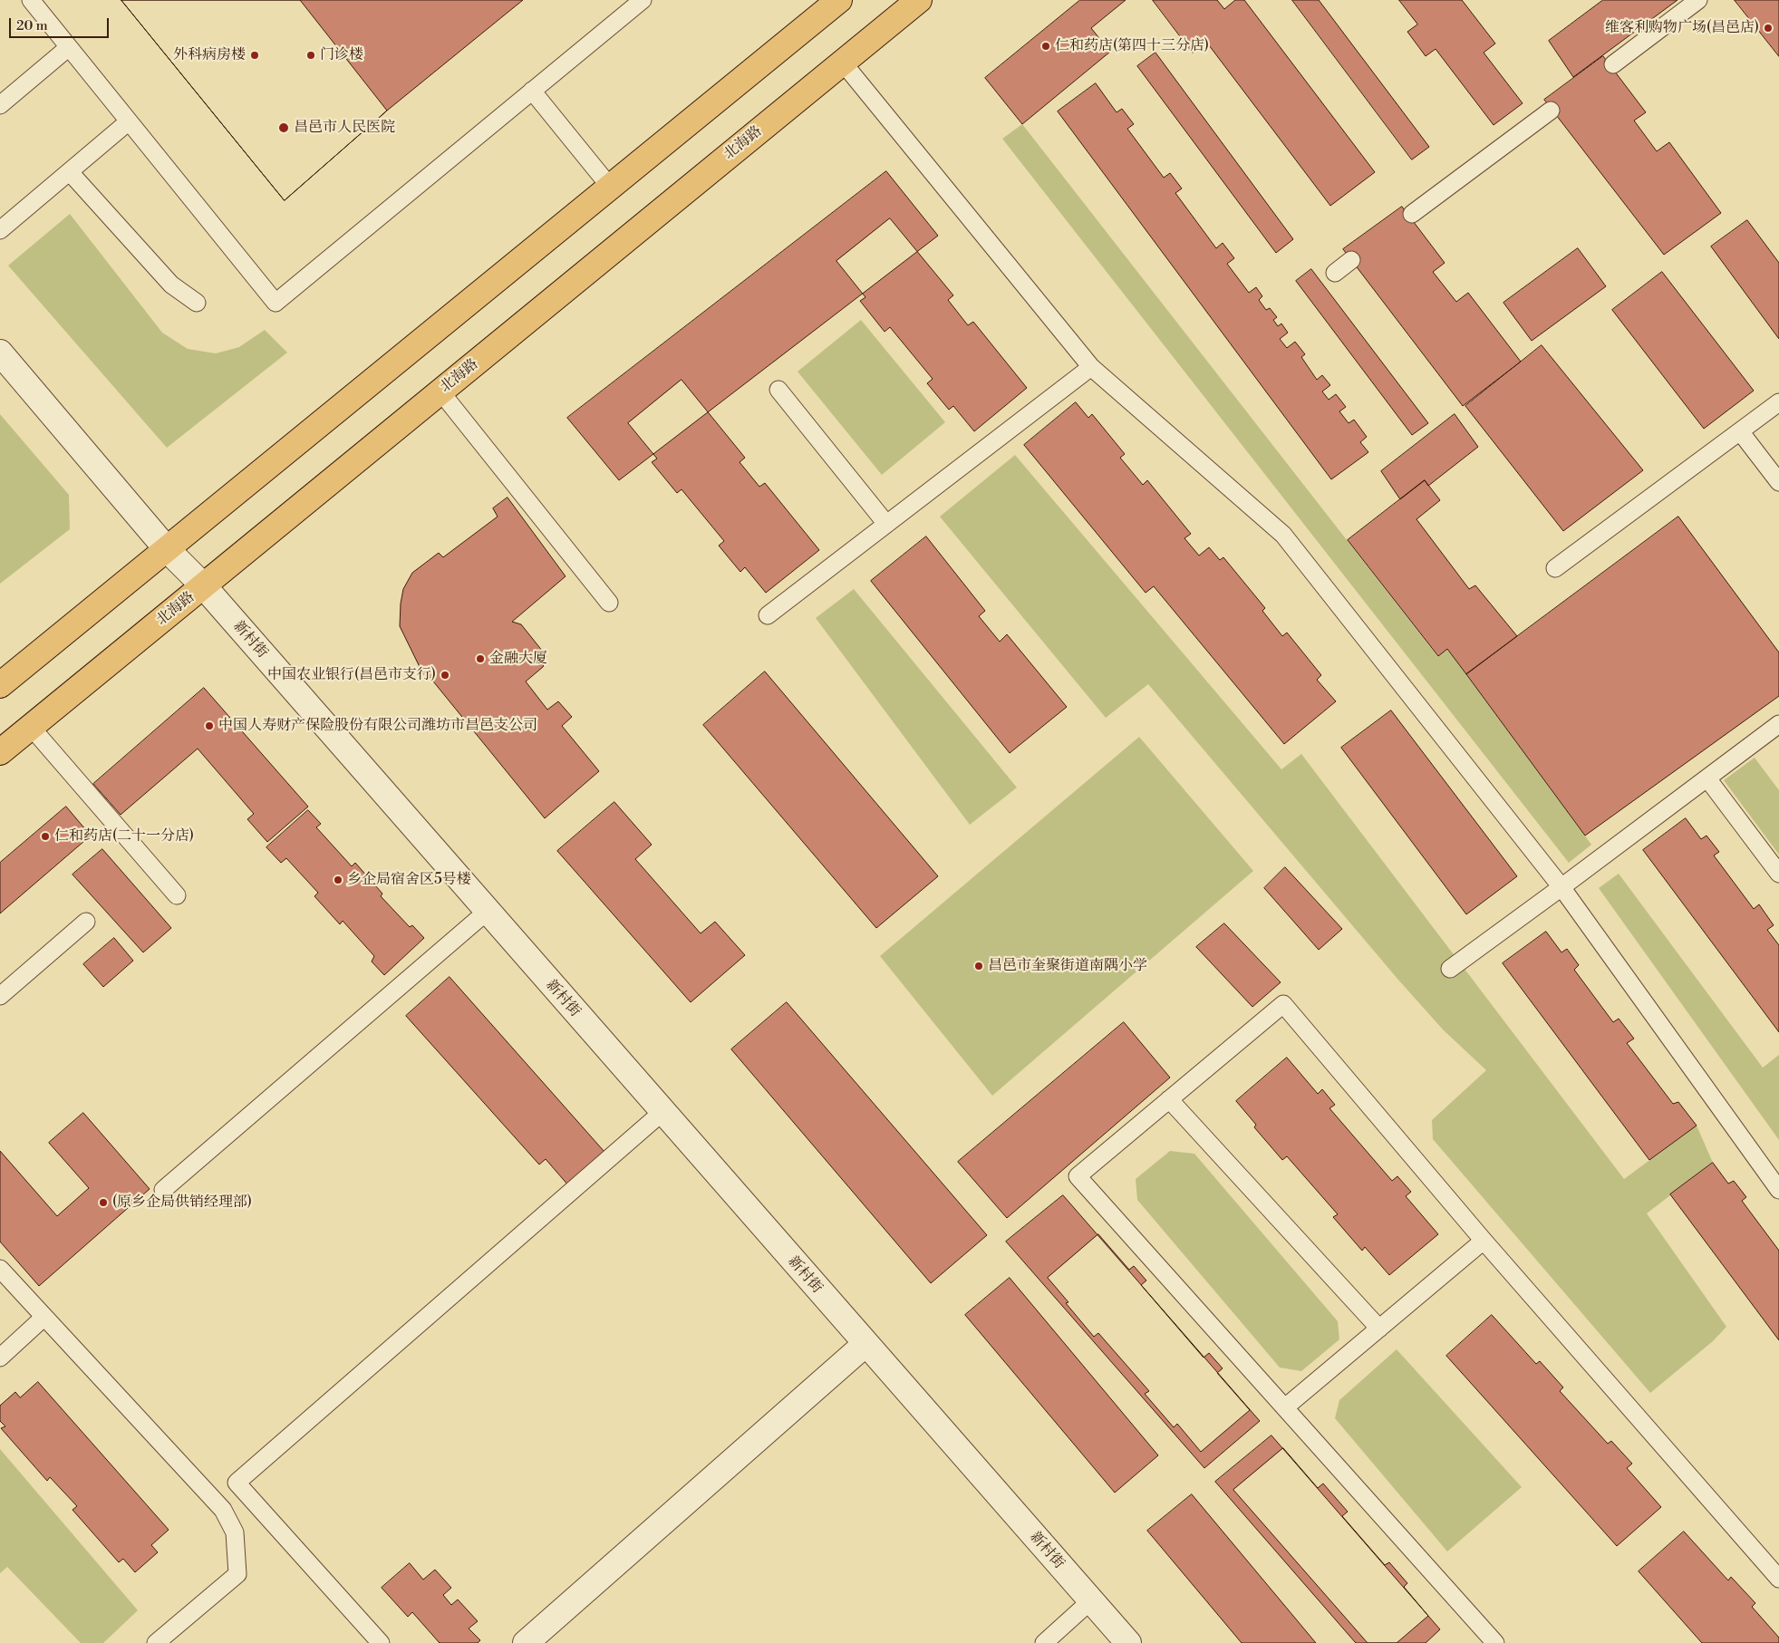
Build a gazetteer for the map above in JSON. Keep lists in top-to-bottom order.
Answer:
{
  "streets": {
    "main road": ["北海路"],
    "street": ["新村街"]
  },
  "crossings": [
    ["北海路", "新村街"]
  ],
  "places": [
    "维客利购物广场(昌邑店)",
    "仁和药店(第四十三分店)",
    "外科病房楼",
    "门诊楼",
    "昌邑市人民医院",
    "金融大厦",
    "中国农业银行(昌邑市支行)",
    "中国人寿财产保险股份有限公司潍坊市昌邑支公司",
    "仁和药店(二十一分店)",
    "乡企局宿舍区5号楼",
    "昌邑市奎聚街道南隅小学",
    "(原乡企局供销经理部)"
  ],
  "scale_bar": "20 m"
}
